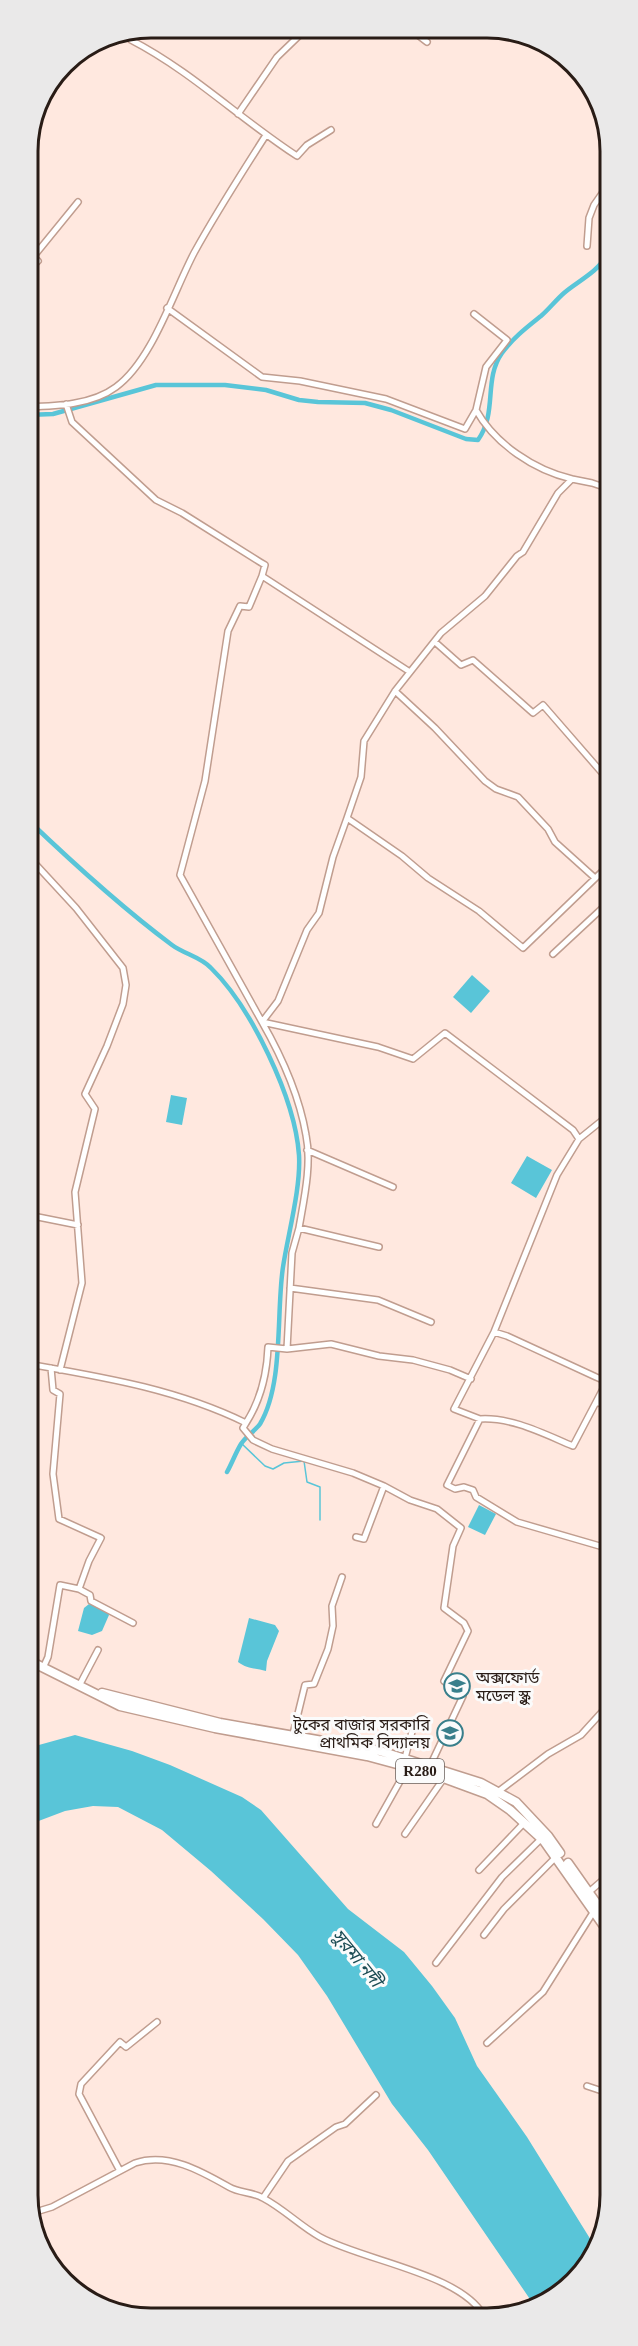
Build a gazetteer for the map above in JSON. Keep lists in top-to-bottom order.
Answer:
{
  "streets": {
    "main road": ["R280"]
  },
  "water": ["সুরমা নদী"],
  "places": {
    "school or university": ["অক্সফোর্ড মডেল স্কুল", "টুকের বাজার সরকারি প্রাথমিক বিদ্যালয়"]
  }
}
